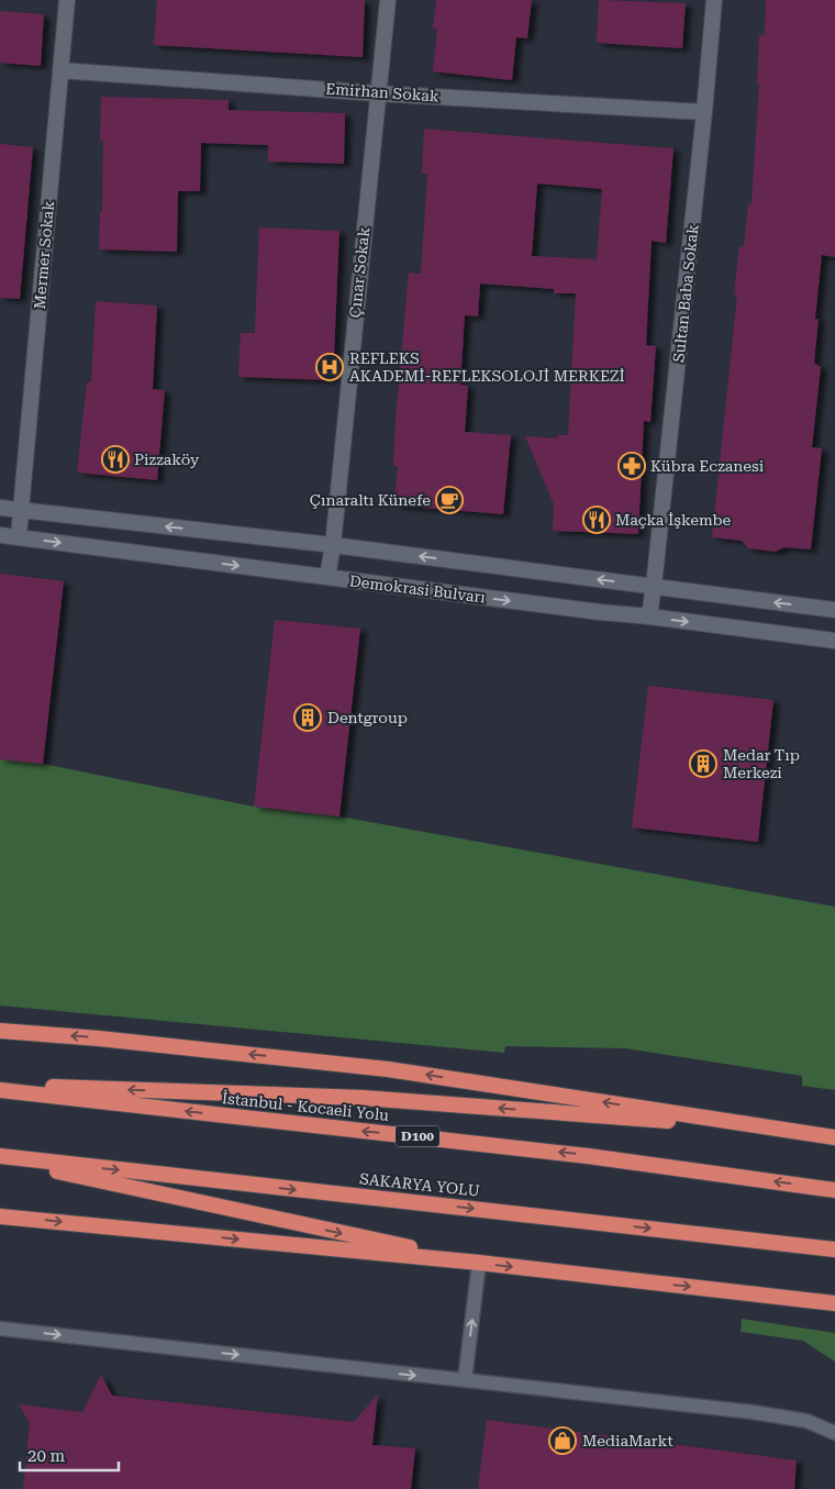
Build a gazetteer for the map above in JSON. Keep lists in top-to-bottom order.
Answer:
{
  "streets": {
    "highway": ["İstanbul - Kocaeli Yolu", "D100", "SAKARYA YOLU"],
    "street": [
      "Emirhan Sokak",
      "Mermer Sokak",
      "Çınar Sokak",
      "Sultan Baba Sokak",
      "Demokrasi Bulvarı"
    ]
  },
  "crossings": [
    ["Emirhan Sokak", "Mermer Sokak"],
    ["Emirhan Sokak", "Çınar Sokak"],
    ["Emirhan Sokak", "Sultan Baba Sokak"],
    ["Mermer Sokak", "Demokrasi Bulvarı"],
    ["Çınar Sokak", "Demokrasi Bulvarı"],
    ["Sultan Baba Sokak", "Demokrasi Bulvarı"]
  ],
  "places": {
    "hospital": ["REFLEKS AKADEMİ-REFLEKSOLOJİ MERKEZİ"],
    "restaurant": ["Pizzaköy", "Maçka İşkembe"],
    "pharmacy": ["Kübra Eczanesi"],
    "cafe": ["Çınaraltı Künefe"],
    "building": ["Dentgroup", "Medar Tıp Merkezi"],
    "shop": ["MediaMarkt"]
  },
  "scale_bar": "20 m"
}
